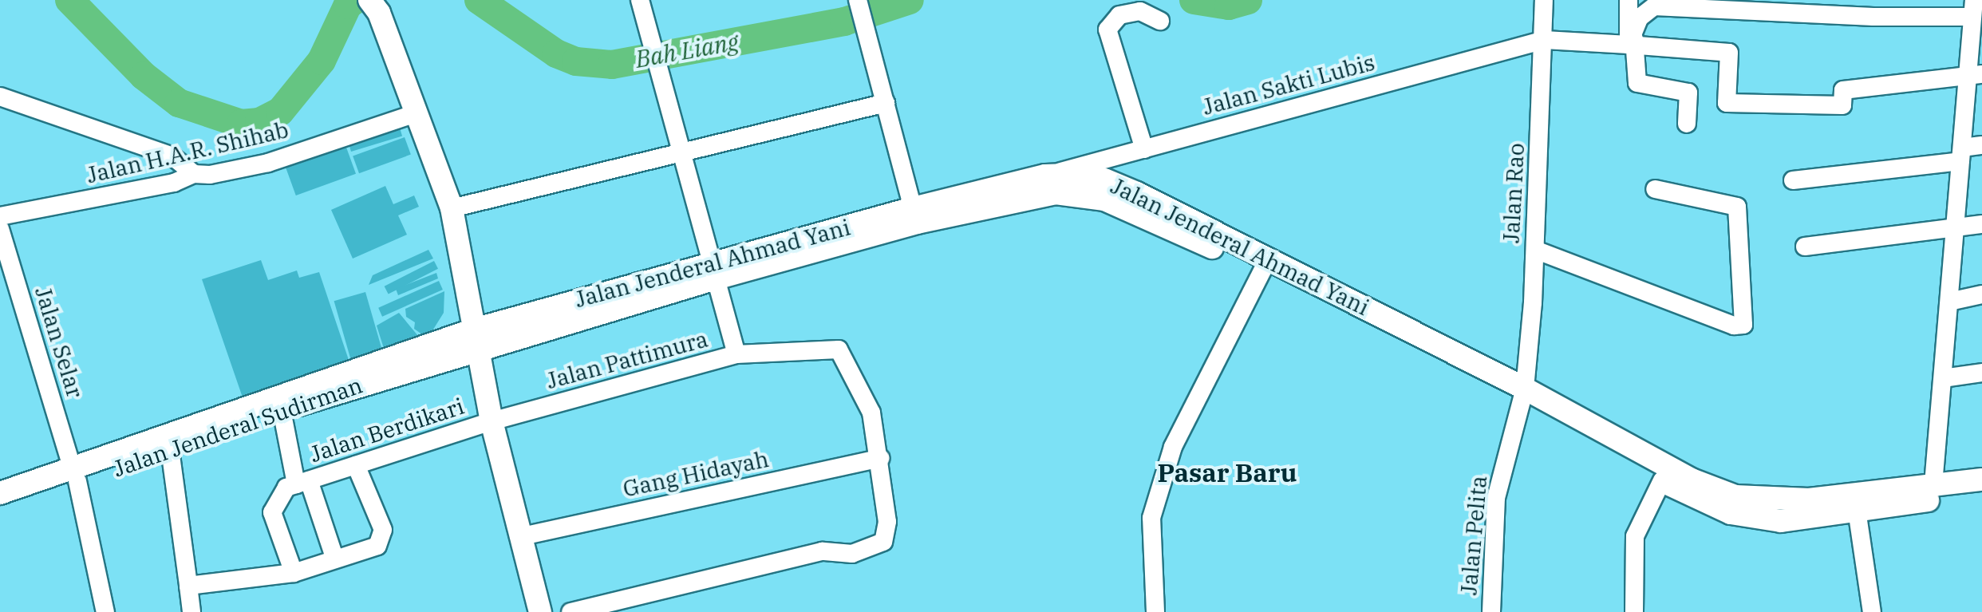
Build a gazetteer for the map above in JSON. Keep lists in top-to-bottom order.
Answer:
{
  "streets": {
    "main road": ["Jalan Jenderal Ahmad Yani", "Jalan Jenderal Sudirman"],
    "street": [
      "Jalan Sakti Lubis",
      "Jalan H.A.R. Shihab",
      "Jalan Rao",
      "Jalan Selar",
      "Jalan Pattimura",
      "Jalan Berdikari",
      "Gang Hidayah",
      "Jalan Pelita"
    ]
  },
  "crossings": [
    ["Jalan Sakti Lubis", "Jalan Rao"],
    ["Jalan Sakti Lubis", "Jalan Jenderal Ahmad Yani"],
    ["Jalan Rao", "Jalan Jenderal Ahmad Yani"],
    ["Jalan Rao", "Jalan Pelita"],
    ["Jalan Jenderal Ahmad Yani", "Jalan Pattimura"],
    ["Jalan Jenderal Ahmad Yani", "Jalan Jenderal Sudirman"],
    ["Jalan Jenderal Ahmad Yani", "Jalan Pelita"],
    ["Jalan Selar", "Jalan Jenderal Sudirman"],
    ["Jalan Pattimura", "Jalan Berdikari"],
    ["Jalan Jenderal Sudirman", "Jalan Berdikari"]
  ],
  "districts": ["Pasar Baru"],
  "water": ["Bah Liang"]
}
